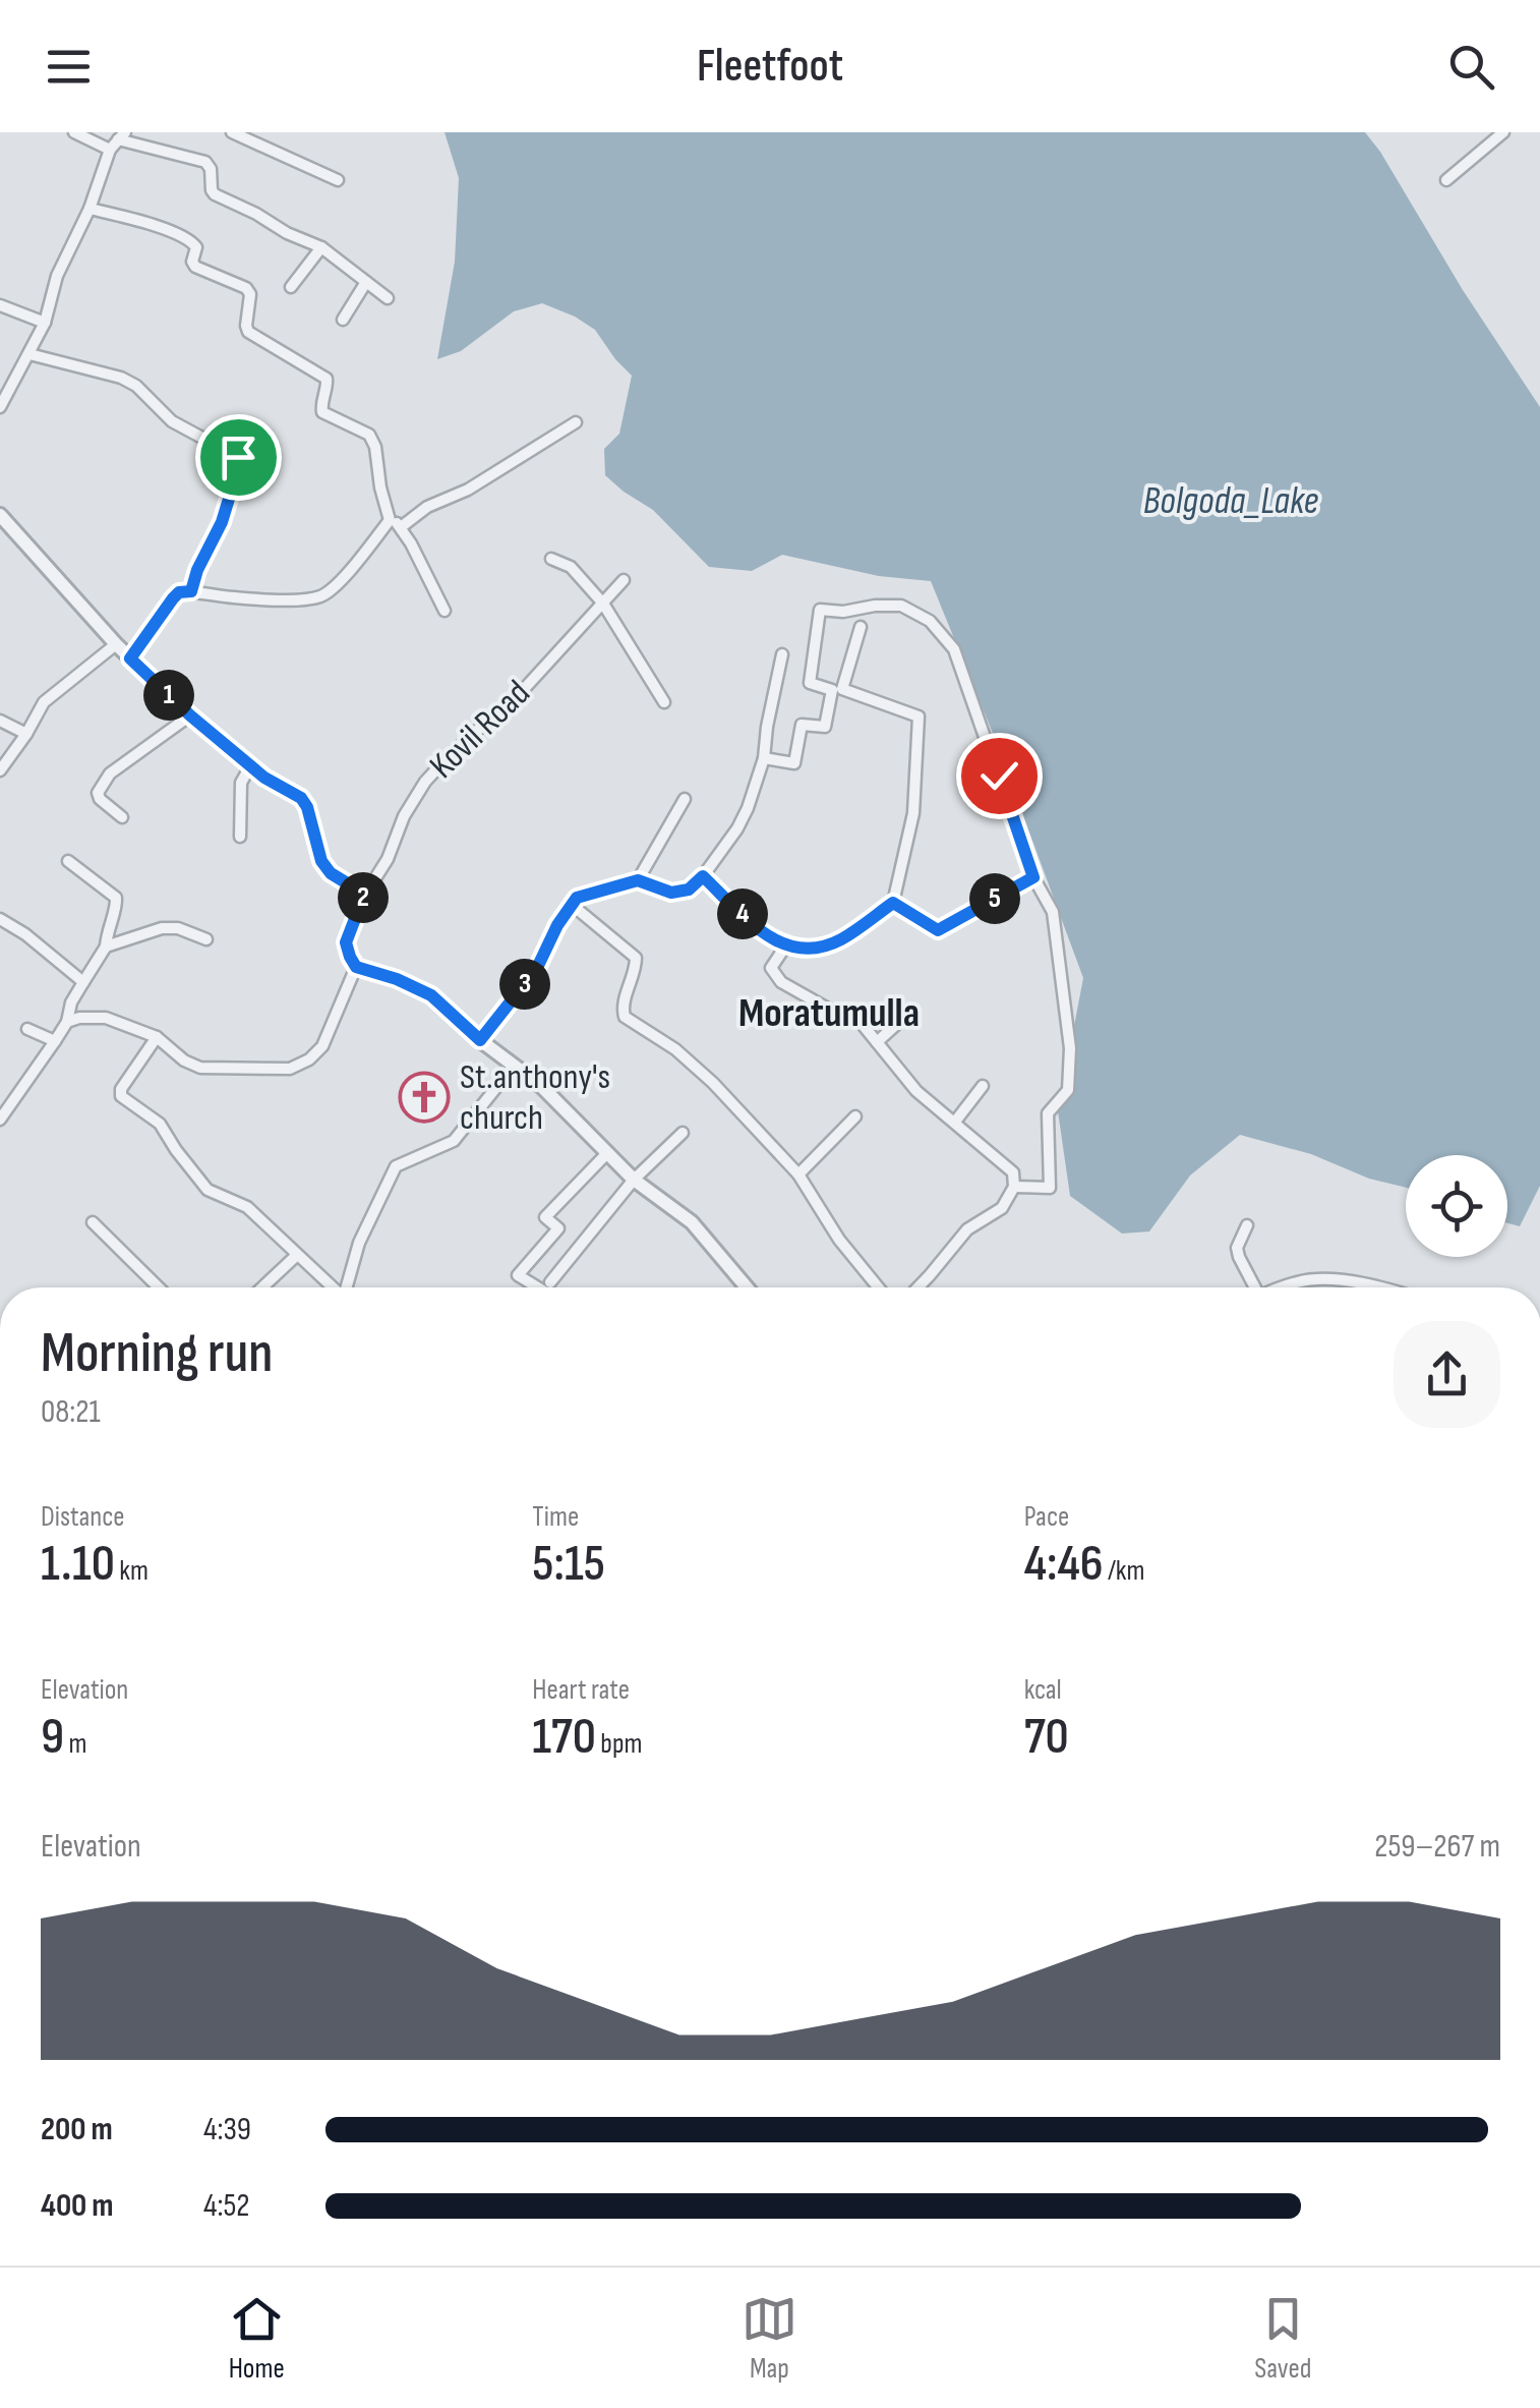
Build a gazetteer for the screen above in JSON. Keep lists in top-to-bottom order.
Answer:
{
  "streets": {
    "street": ["Kovil Road"]
  },
  "districts": ["Moratumulla"],
  "water": ["Bolgoda_Lake"],
  "places": {
    "church": ["St.anthony's church"]
  },
  "page": {
    "header": "Fleetfoot",
    "pins": [
      "1",
      "2",
      "5",
      "4",
      "3"
    ],
    "heading": ["Morning run", "08:21"],
    "stats": [
      ["Distance", "1.10 km"],
      ["Time", "5:15"],
      ["Pace", "4:46 /km"],
      ["Elevation", "9 m"],
      ["Heart rate", "170 bpm"],
      ["kcal", "70"]
    ],
    "chart": ["Elevation", "259–267 m"],
    "list": [
      {
        "name": "200 m",
        "note": "4:39"
      },
      {
        "name": "400 m",
        "note": "4:52"
      }
    ],
    "tabs": ["Home", "Map", "Saved"]
  }
}
